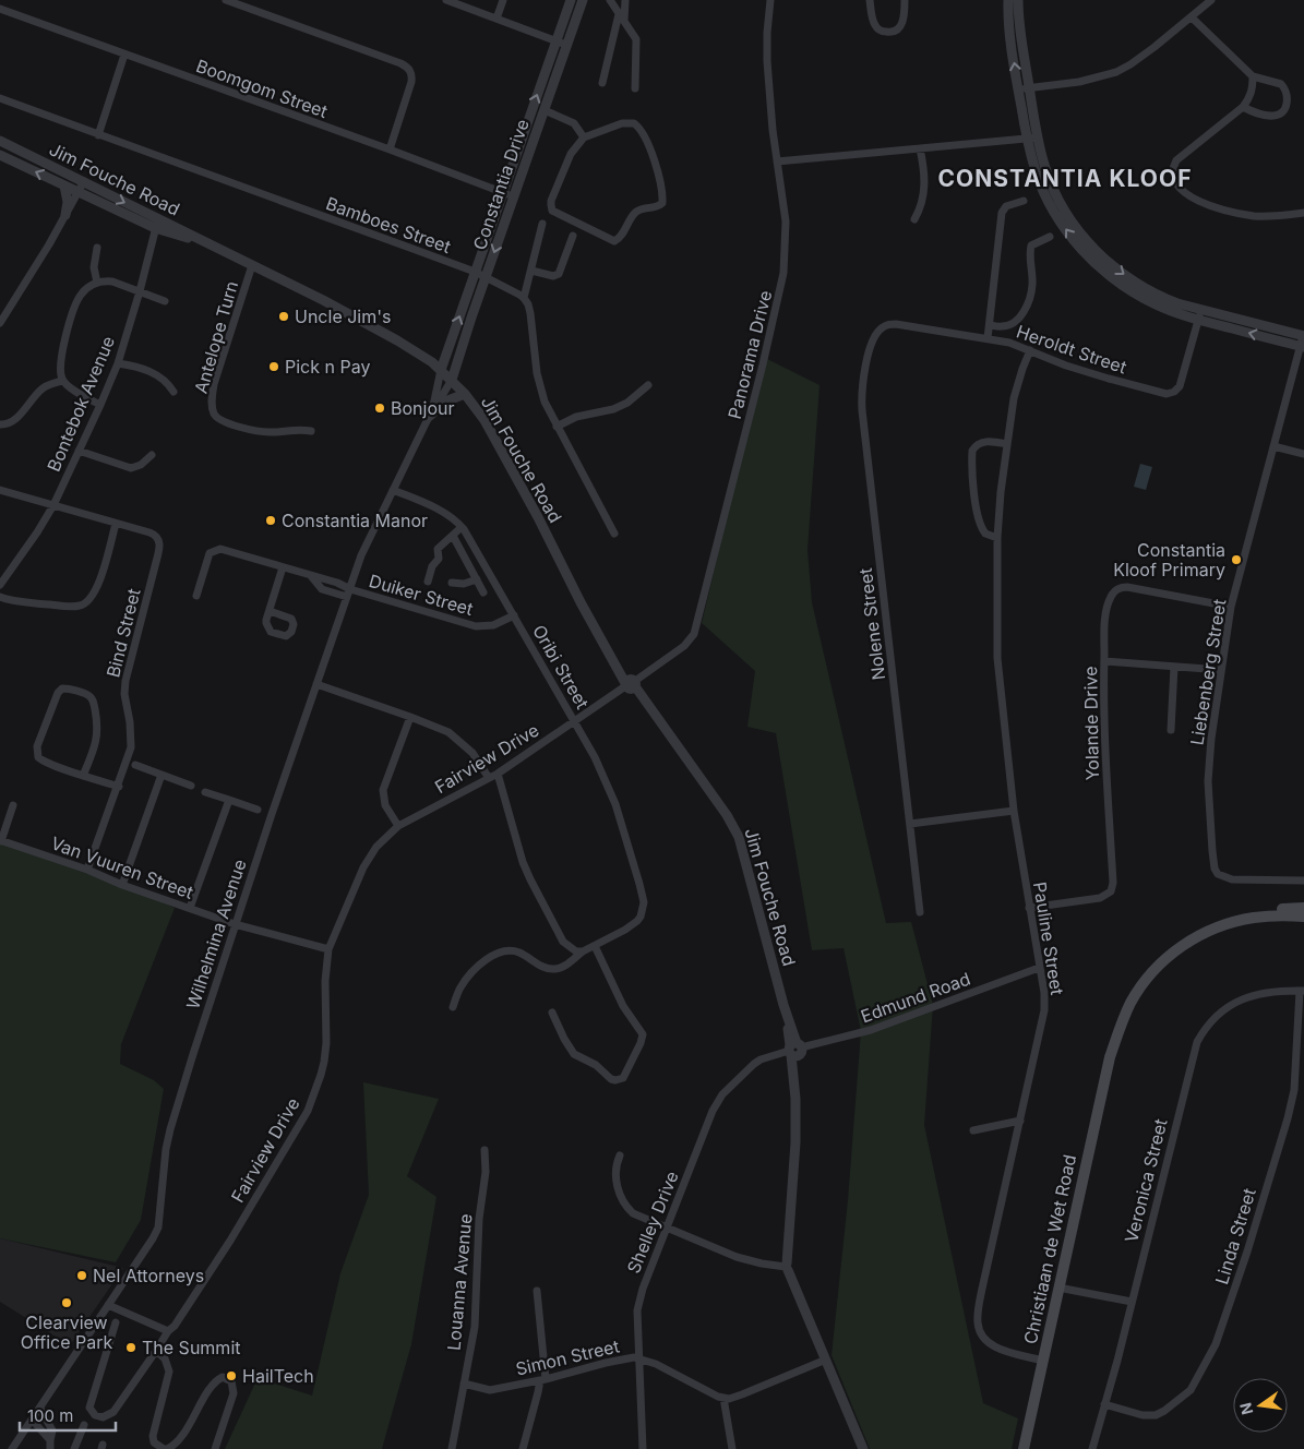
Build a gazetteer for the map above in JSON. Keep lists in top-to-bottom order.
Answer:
{
  "streets": {
    "main road": ["Christiaan de Wet Road"],
    "street": [
      "Boomgom Street",
      "Jim Fouche Road",
      "Constantia Drive",
      "Bamboes Street",
      "Antelope Turn",
      "Heroldt Street",
      "Panorama Drive",
      "Bontebok Avenue",
      "Duiker Street",
      "Nolene Street",
      "Bind Street",
      "Oribi Street",
      "Liebenberg Street",
      "Yolande Drive",
      "Fairview Drive",
      "Van Vuuren Street",
      "Wilhelmina Avenue",
      "Pauline Street",
      "Edmund Road",
      "Veronica Street",
      "Shelley Drive",
      "Linda Street",
      "Louanna Avenue",
      "Simon Street"
    ]
  },
  "crossings": [
    ["Boomgom Street", "Constantia Drive"],
    ["Jim Fouche Road", "Constantia Drive"],
    ["Jim Fouche Road", "Antelope Turn"],
    ["Jim Fouche Road", "Panorama Drive"],
    ["Jim Fouche Road", "Bontebok Avenue"],
    ["Jim Fouche Road", "Fairview Drive"],
    ["Jim Fouche Road", "Wilhelmina Avenue"],
    ["Jim Fouche Road", "Edmund Road"],
    ["Jim Fouche Road", "Shelley Drive"],
    ["Constantia Drive", "Bamboes Street"],
    ["Constantia Drive", "Wilhelmina Avenue"],
    ["Heroldt Street", "Nolene Street"],
    ["Heroldt Street", "Pauline Street"],
    ["Panorama Drive", "Fairview Drive"],
    ["Duiker Street", "Oribi Street"],
    ["Duiker Street", "Wilhelmina Avenue"],
    ["Bind Street", "Van Vuuren Street"],
    ["Oribi Street", "Fairview Drive"],
    ["Oribi Street", "Wilhelmina Avenue"],
    ["Liebenberg Street", "Yolande Drive"],
    ["Yolande Drive", "Pauline Street"],
    ["Fairview Drive", "Van Vuuren Street"],
    ["Van Vuuren Street", "Wilhelmina Avenue"],
    ["Pauline Street", "Edmund Road"],
    ["Pauline Street", "Christiaan de Wet Road"],
    ["Edmund Road", "Shelley Drive"],
    ["Veronica Street", "Linda Street"],
    ["Shelley Drive", "Simon Street"],
    ["Louanna Avenue", "Simon Street"]
  ],
  "districts": ["CONSTANTIA KLOOF"],
  "places": [
    "Uncle Jim's",
    "Pick n Pay",
    "Bonjour",
    "Constantia Manor",
    "Constantia Kloof Primary",
    "Nel Attorneys",
    "Clearview Office Park",
    "The Summit",
    "HailTech"
  ],
  "scale_bar": "100 m",
  "north": "left"
}
